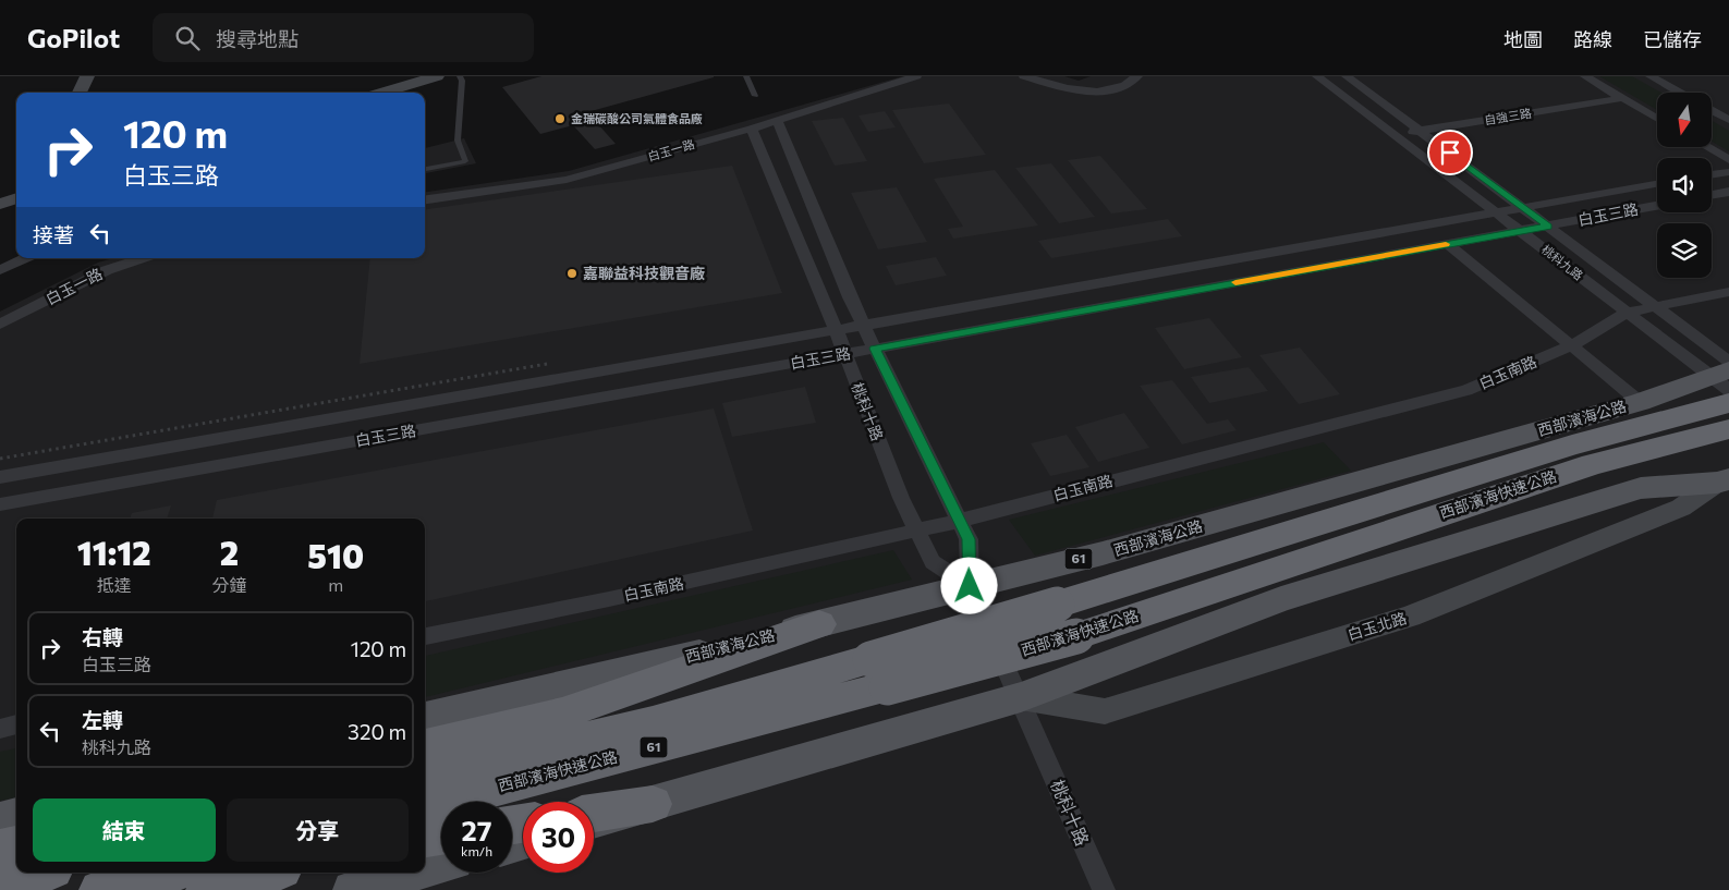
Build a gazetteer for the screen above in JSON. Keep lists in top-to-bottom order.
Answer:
{
  "streets": {
    "highway": ["西部濱海快速公路", "61"],
    "main road": ["西部濱海公路"],
    "street": [
      "自強三路",
      "白玉一路",
      "白玉三路",
      "桃科九路",
      "白玉南路",
      "桃科十路",
      "白玉北路"
    ]
  },
  "crossings": [
    ["自強三路", "桃科九路"],
    ["白玉一路", "桃科十路"],
    ["白玉三路", "桃科九路"],
    ["白玉三路", "桃科十路"],
    ["桃科九路", "白玉南路"],
    ["桃科九路", "西部濱海公路"],
    ["白玉南路", "桃科十路"],
    ["桃科十路", "西部濱海公路"],
    ["桃科十路", "白玉北路"]
  ],
  "places": ["金瑞碳酸公司氣體食品廠", "嘉聯益科技觀音廠"],
  "north": "bottom",
  "page": {
    "header": "GoPilot",
    "search": "搜尋地點",
    "nav": ["地圖", "路線", "已儲存"],
    "turn": ["120 m", "白玉三路"],
    "then": "接著",
    "eta": [
      "11:12",
      "抵達",
      "2",
      "分鐘",
      "510",
      "m"
    ],
    "list": [
      {
        "name": "右轉",
        "note": "白玉三路",
        "value": "120 m"
      },
      {
        "name": "左轉",
        "note": "桃科九路",
        "value": "320 m"
      }
    ],
    "buttons": ["結束", "分享"],
    "speed": "27 km/h",
    "limit": "30"
  }
}
